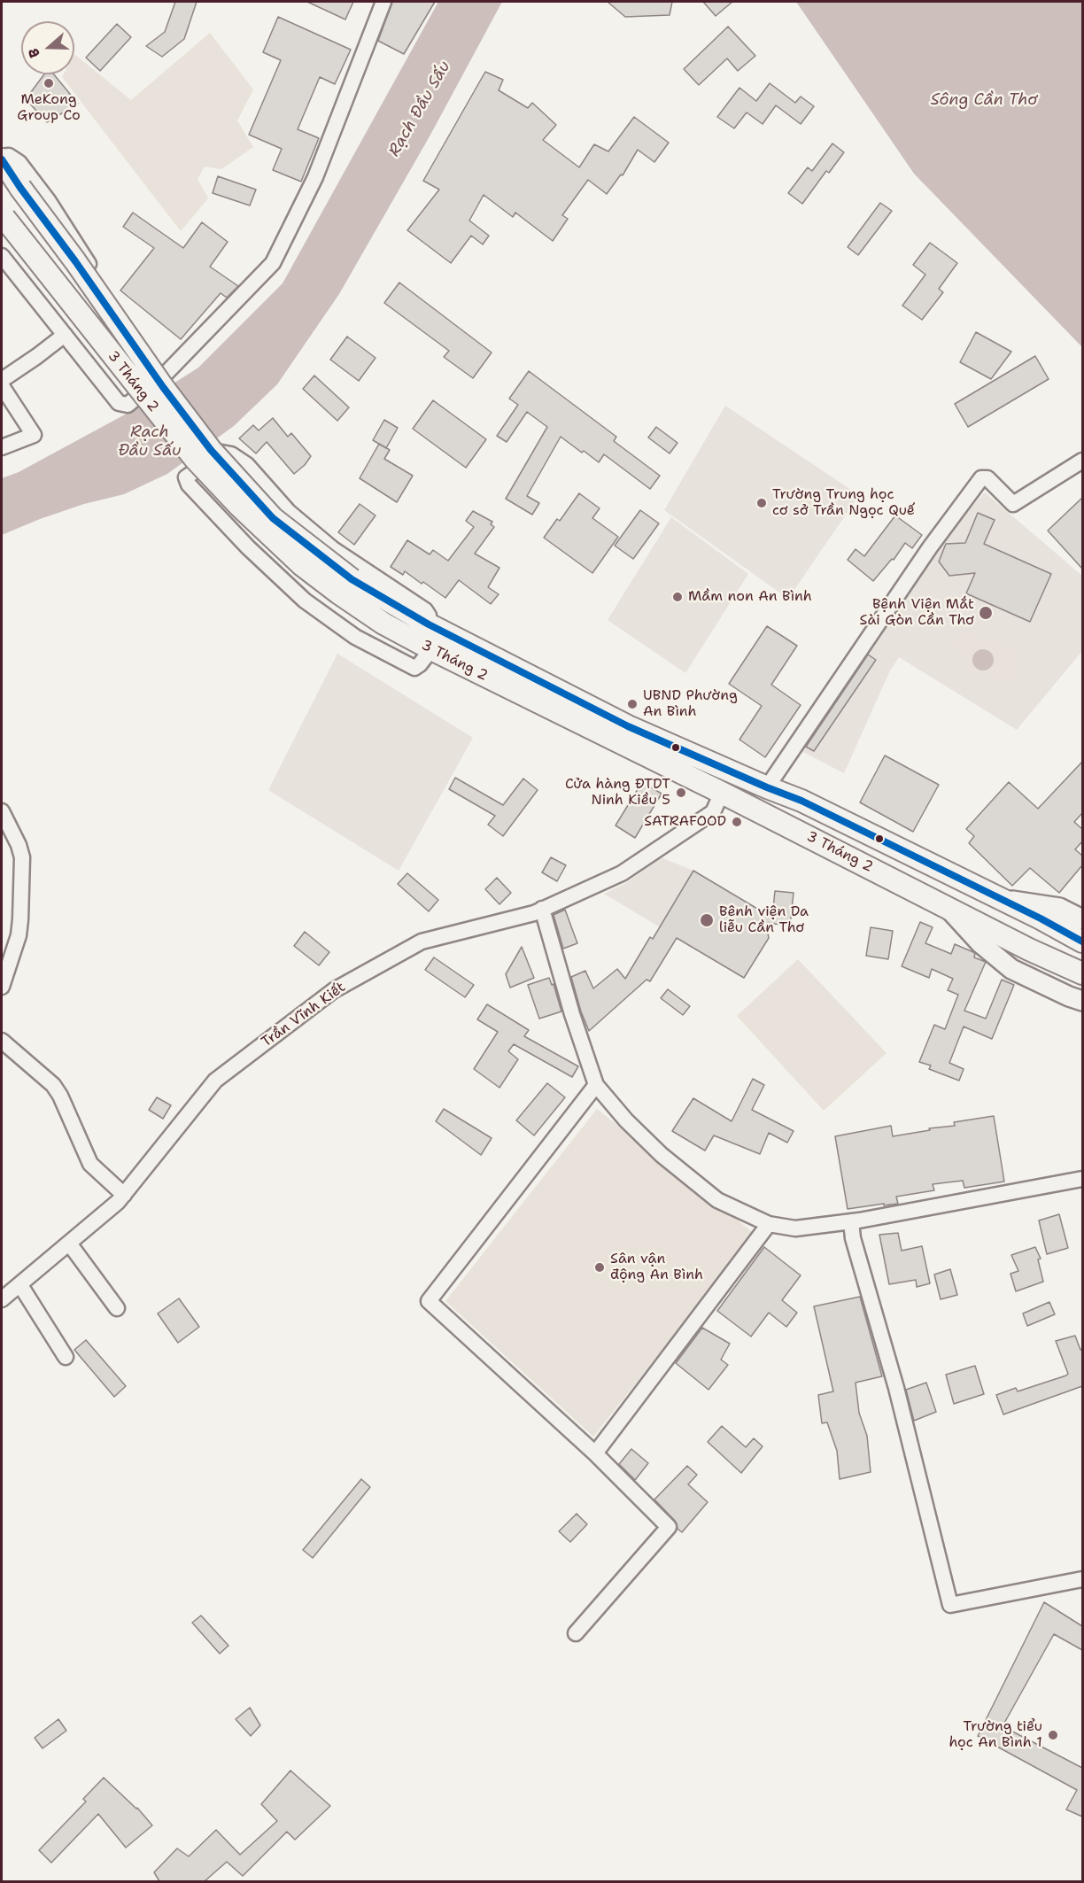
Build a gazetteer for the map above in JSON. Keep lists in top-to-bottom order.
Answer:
{
  "streets": {
    "highway": ["3 Tháng 2"],
    "street": ["Trần Vĩnh Kiết"]
  },
  "crossings": [
    ["3 Tháng 2", "Trần Vĩnh Kiết"]
  ],
  "water": ["Sông Cần Thơ", "Rạch Đầu Sấu"],
  "places": [
    "MeKong Group Co",
    "Trường Trung học cơ sở Trần Ngọc Quế",
    "Mầm non An Bình",
    "Bệnh Viện Mắt Sài Gòn Cần Thơ",
    "UBND Phường An Bình",
    "Cửa hàng ĐTDT Ninh Kiều 5",
    "SATRAFOOD",
    "Bệnh viện Da liễu Cần Thơ",
    "Sân vận động An Bình",
    "Trường tiểu học An Bình 1"
  ],
  "north": "left"
}
